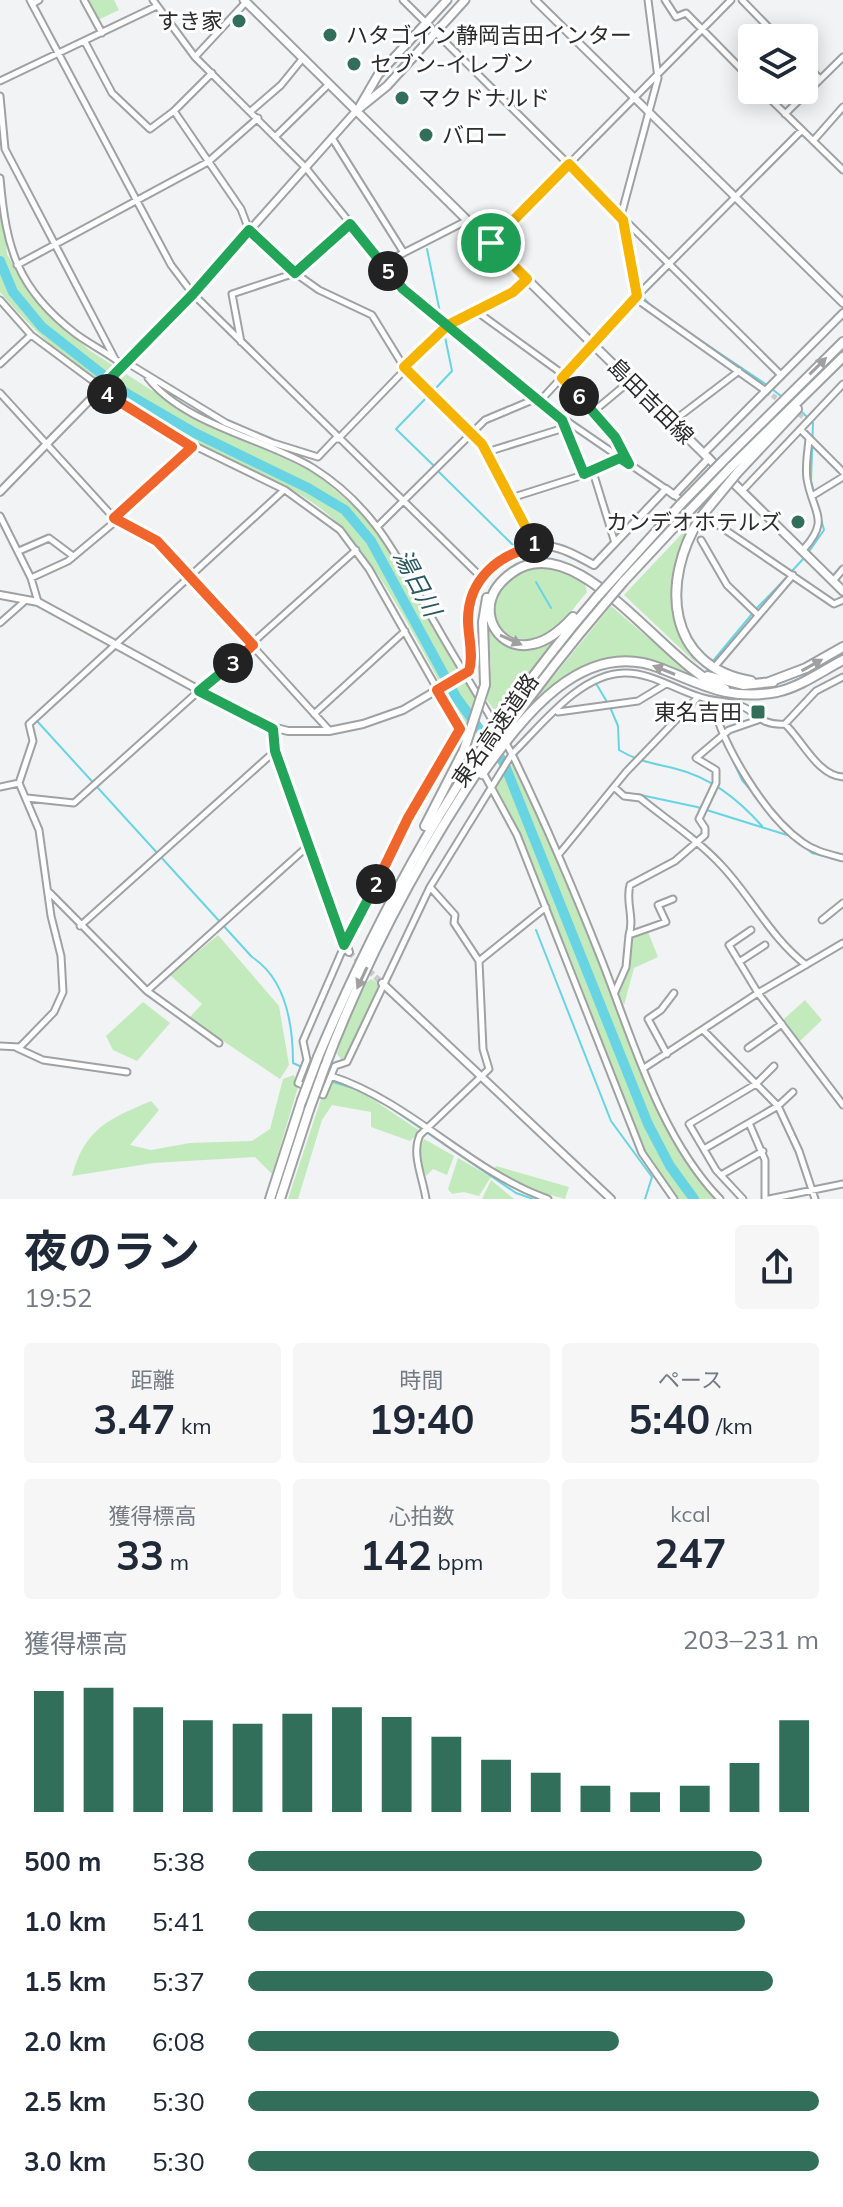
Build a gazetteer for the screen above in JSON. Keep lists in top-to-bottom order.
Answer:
{
  "streets": {
    "highway": ["東名高速道路"],
    "main road": ["島田吉田線"]
  },
  "water": ["湯日川"],
  "places": {
    "other": [
      "すき家",
      "ハタゴイン静岡吉田インター",
      "セブン-イレブン",
      "マクドナルド",
      "バロー",
      "カンデオホテルズ"
    ],
    "transit": ["東名吉田"]
  },
  "page": {
    "pins": [
      "5",
      "4",
      "6",
      "1",
      "3",
      "2"
    ],
    "heading": ["夜のラン", "19:52"],
    "stats": [
      ["距離", "3.47 km"],
      ["時間", "19:40"],
      ["ペース", "5:40 /km"],
      ["獲得標高", "33 m"],
      ["心拍数", "142 bpm"],
      ["kcal", "247"]
    ],
    "chart": ["獲得標高", "203–231 m"],
    "list": [
      {
        "name": "500 m",
        "note": "5:38"
      },
      {
        "name": "1.0 km",
        "note": "5:41"
      },
      {
        "name": "1.5 km",
        "note": "5:37"
      },
      {
        "name": "2.0 km",
        "note": "6:08"
      },
      {
        "name": "2.5 km",
        "note": "5:30"
      },
      {
        "name": "3.0 km",
        "note": "5:30"
      }
    ]
  }
}
